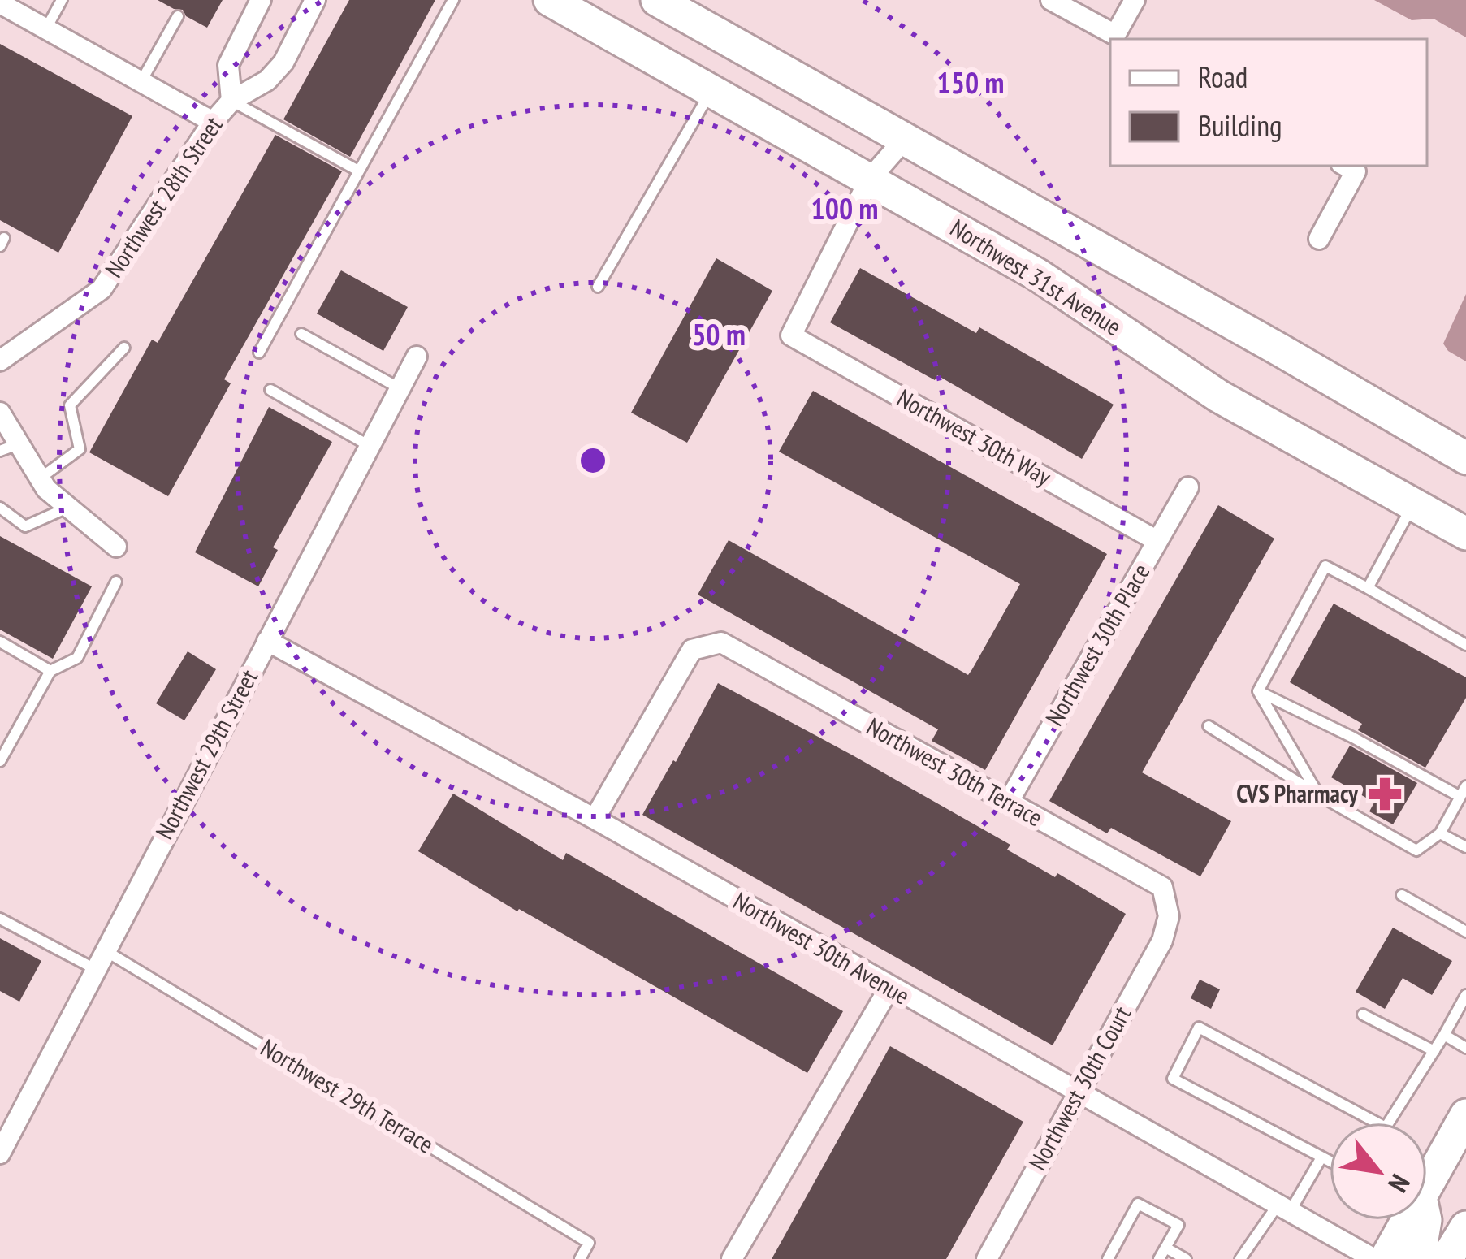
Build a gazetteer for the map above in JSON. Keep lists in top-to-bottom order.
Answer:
{
  "streets": {
    "main road": ["Northwest 31st Avenue"],
    "street": [
      "Northwest 28th Street",
      "Northwest 30th Way",
      "Northwest 30th Place",
      "Northwest 29th Street",
      "Northwest 30th Terrace",
      "Northwest 30th Avenue",
      "Northwest 30th Court"
    ],
    "lane": ["Northwest 29th Terrace"]
  },
  "crossings": [
    ["Northwest 31st Avenue", "Northwest 30th Way"],
    ["Northwest 30th Way", "Northwest 30th Place"],
    ["Northwest 30th Place", "Northwest 30th Terrace"],
    ["Northwest 29th Street", "Northwest 30th Avenue"],
    ["Northwest 29th Street", "Northwest 29th Terrace"],
    ["Northwest 30th Terrace", "Northwest 30th Avenue"],
    ["Northwest 30th Terrace", "Northwest 30th Court"],
    ["Northwest 30th Avenue", "Northwest 30th Court"]
  ],
  "places": {
    "pharmacy": ["CVS Pharmacy"]
  },
  "legend": ["Road", "Building"],
  "north": "bottom right",
  "rings": ["150 m", "100 m", "50 m"]
}
